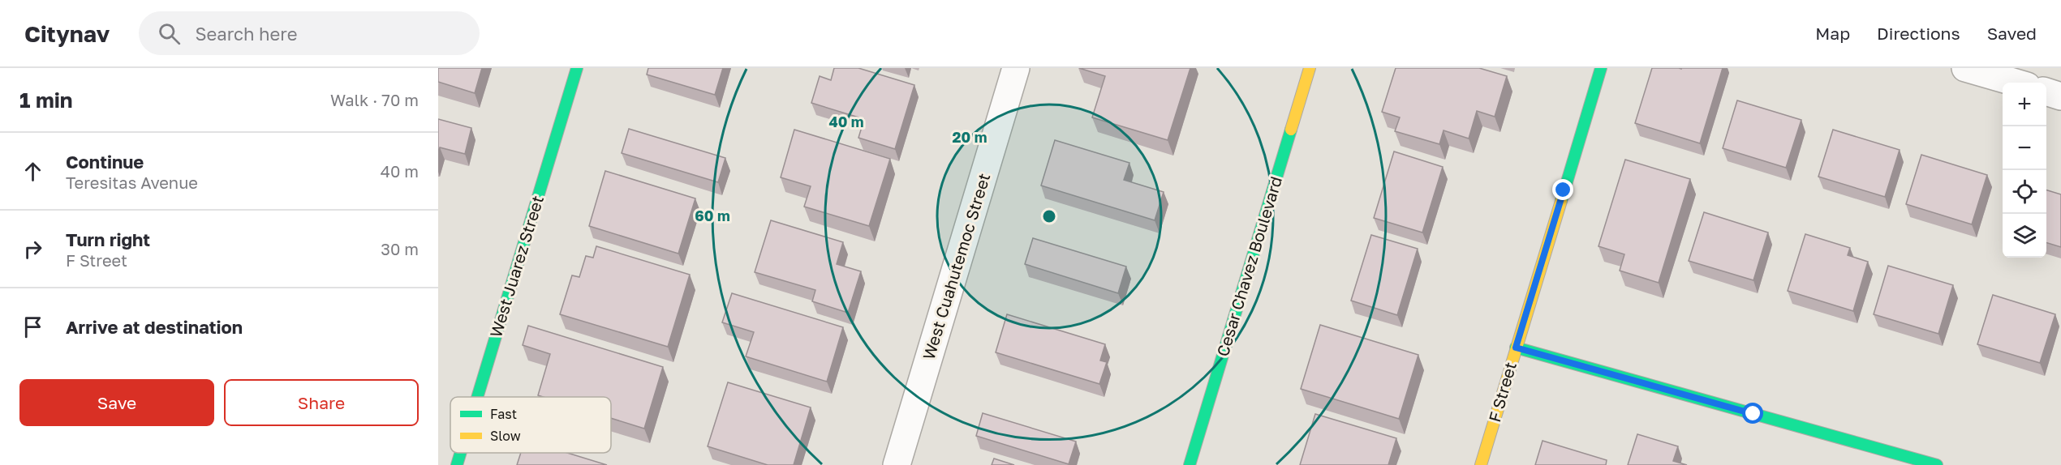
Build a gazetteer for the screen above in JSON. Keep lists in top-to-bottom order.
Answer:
{
  "streets": {
    "street": [
      "West Juarez Street",
      "West Cuahutemoc Street",
      "Cesar Chavez Boulevard",
      "F Street"
    ]
  },
  "legend": ["Fast", "Slow"],
  "page": {
    "header": "Citynav",
    "search": "Search here",
    "nav": ["Map", "Directions", "Saved"],
    "heading": ["1 min", "Walk · 70 m"],
    "map_buttons": ["+", "−"],
    "list": [
      ["Continue", "Teresitas Avenue", "40 m"],
      ["Turn right", "F Street", "30 m"],
      "Arrive at destination"
    ],
    "buttons": ["Save", "Share"]
  },
  "rings": ["40 m", "20 m", "60 m"]
}
